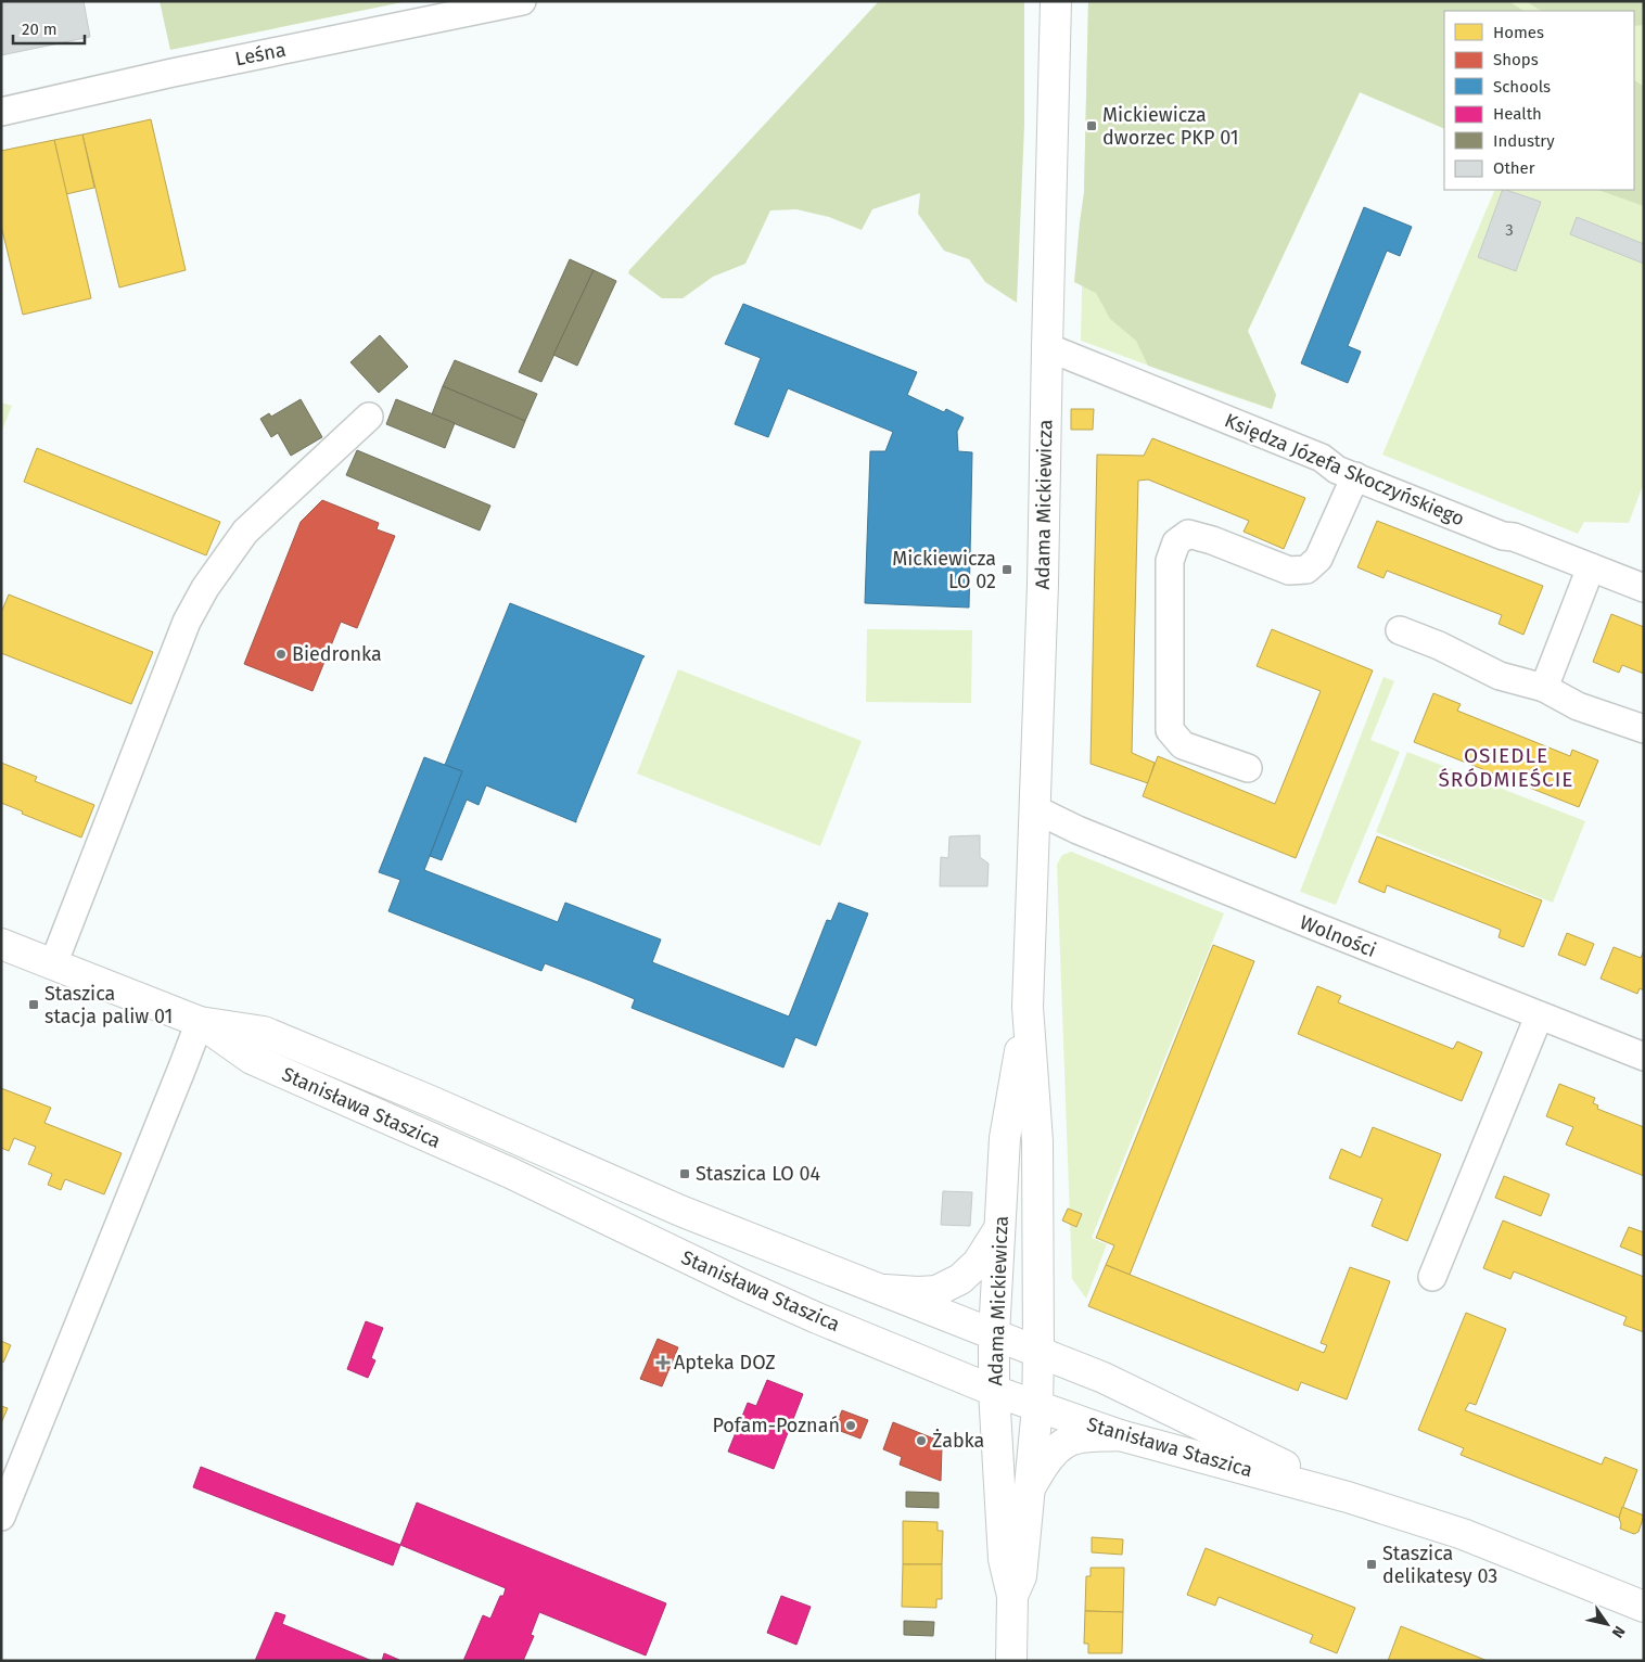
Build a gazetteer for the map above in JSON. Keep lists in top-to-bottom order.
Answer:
{
  "streets": {
    "main road": ["Adama Mickiewicza", "Stanisława Staszica"],
    "street": ["Leśna", "Księdza Józefa Skoczyńskiego", "Wolności"]
  },
  "crossings": [
    ["Księdza Józefa Skoczyńskiego", "Adama Mickiewicza"],
    ["Adama Mickiewicza", "Wolności"],
    ["Adama Mickiewicza", "Stanisława Staszica"]
  ],
  "districts": ["OSIEDLE ŚRÓDMIEŚCIE"],
  "places": {
    "transit": [
      "Mickiewicza dworzec PKP 01",
      "Mickiewicza LO 02",
      "Staszica stacja paliw 01",
      "Staszica LO 04",
      "Staszica delikatesy 03"
    ],
    "other": ["Biedronka", "Pofam-Poznań", "Żabka"],
    "health": ["Apteka DOZ"]
  },
  "house_numbers": ["3"],
  "legend": [
    "Homes",
    "Shops",
    "Schools",
    "Health",
    "Industry",
    "Other"
  ],
  "scale_bar": "20 m",
  "north": "bottom right"
}
